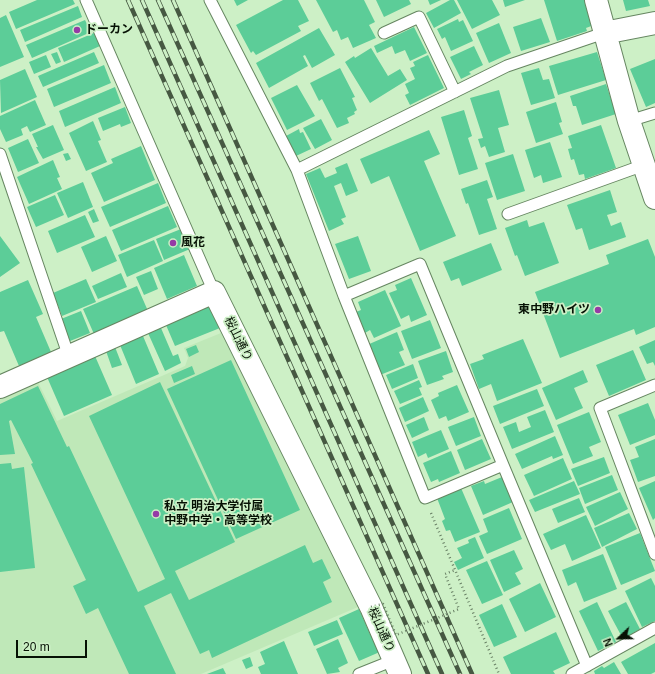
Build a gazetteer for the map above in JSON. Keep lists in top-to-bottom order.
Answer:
{
  "streets": {
    "street": ["桜山通り"]
  },
  "places": [
    "ドーカン",
    "風花",
    "東中野ハイツ",
    "私立 明治大学付属 中野中学・高等学校"
  ],
  "scale_bar": "20 m",
  "north": "left"
}
